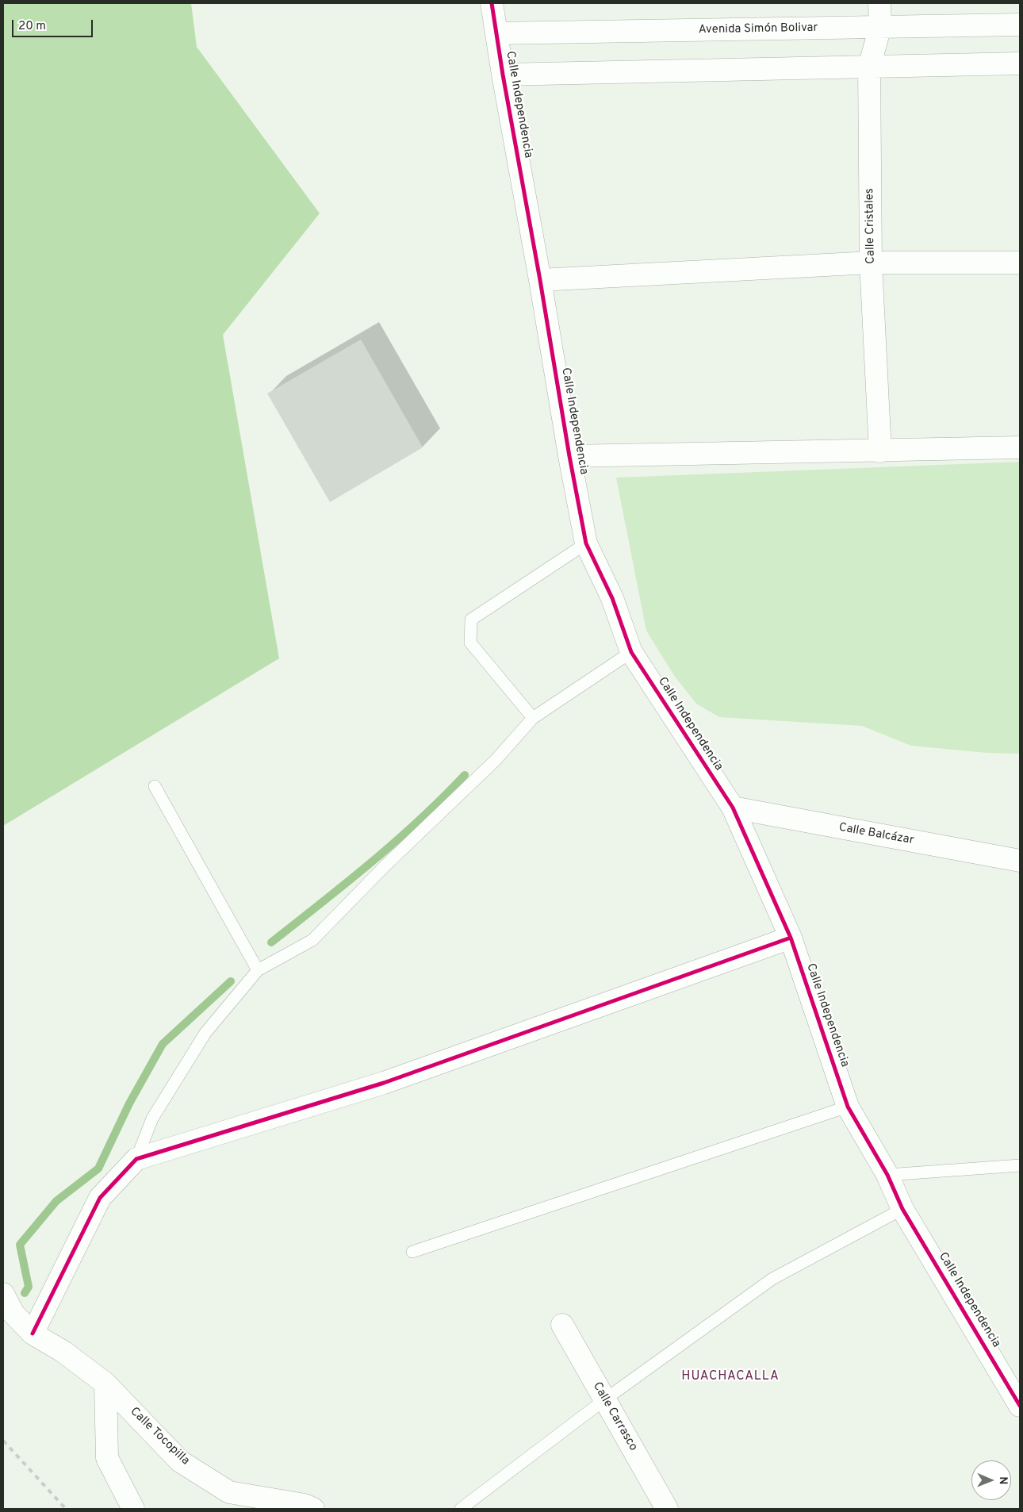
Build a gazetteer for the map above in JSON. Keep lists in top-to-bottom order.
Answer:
{
  "streets": {
    "street": [
      "Avenida Simón Bolivar",
      "Calle Independencia",
      "Calle Cristales",
      "Calle Balcázar",
      "Calle Carrasco",
      "Calle Tocopilla"
    ]
  },
  "crossings": [
    ["Avenida Simón Bolivar", "Calle Independencia"],
    ["Avenida Simón Bolivar", "Calle Cristales"],
    ["Calle Independencia", "Calle Balcázar"]
  ],
  "districts": ["HUACHACALLA"],
  "scale_bar": "20 m",
  "north": "right"
}
